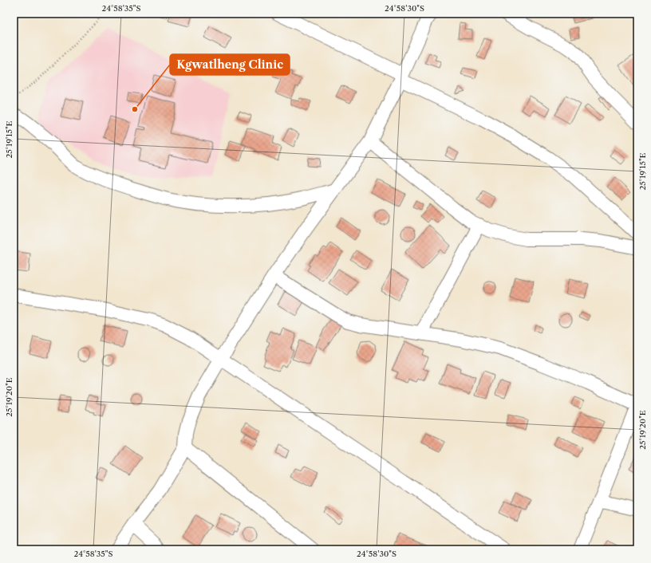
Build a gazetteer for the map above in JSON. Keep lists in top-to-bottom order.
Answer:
{
  "places": ["Kgwatlheng Clinic"],
  "coordinates": [
    "24°58'35\"S",
    "24°58'30\"S",
    "25°19'15\"E",
    "25°19'20\"E"
  ]
}
